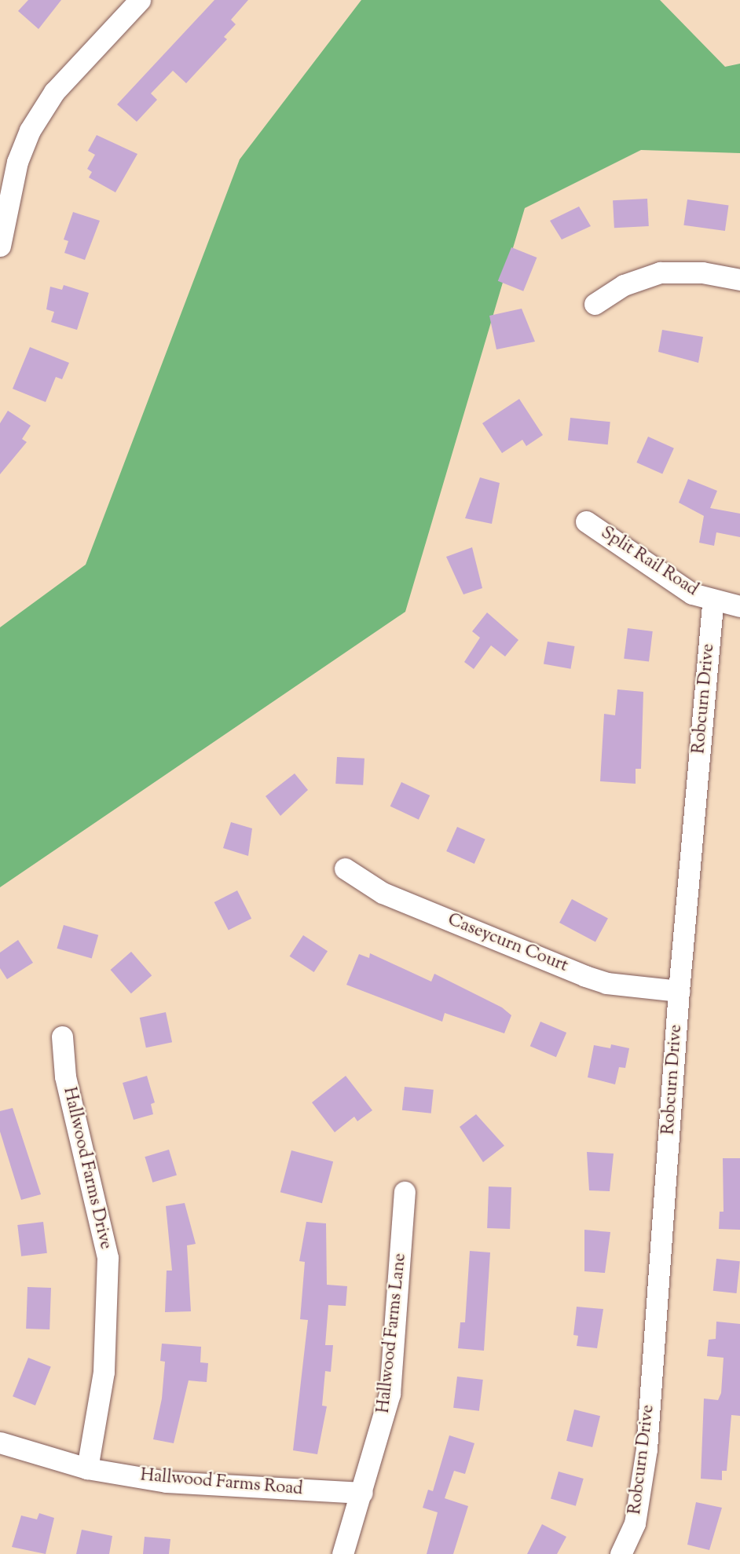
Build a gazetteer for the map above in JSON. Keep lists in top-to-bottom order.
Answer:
{
  "streets": {
    "street": [
      "Split Rail Road",
      "Robcurn Drive",
      "Caseycurn Court",
      "Hallwood Farms Drive",
      "Hallwood Farms Lane",
      "Hallwood Farms Road"
    ]
  },
  "crossings": [
    ["Split Rail Road", "Robcurn Drive"],
    ["Robcurn Drive", "Caseycurn Court"],
    ["Hallwood Farms Drive", "Hallwood Farms Road"],
    ["Hallwood Farms Lane", "Hallwood Farms Road"]
  ]
}
